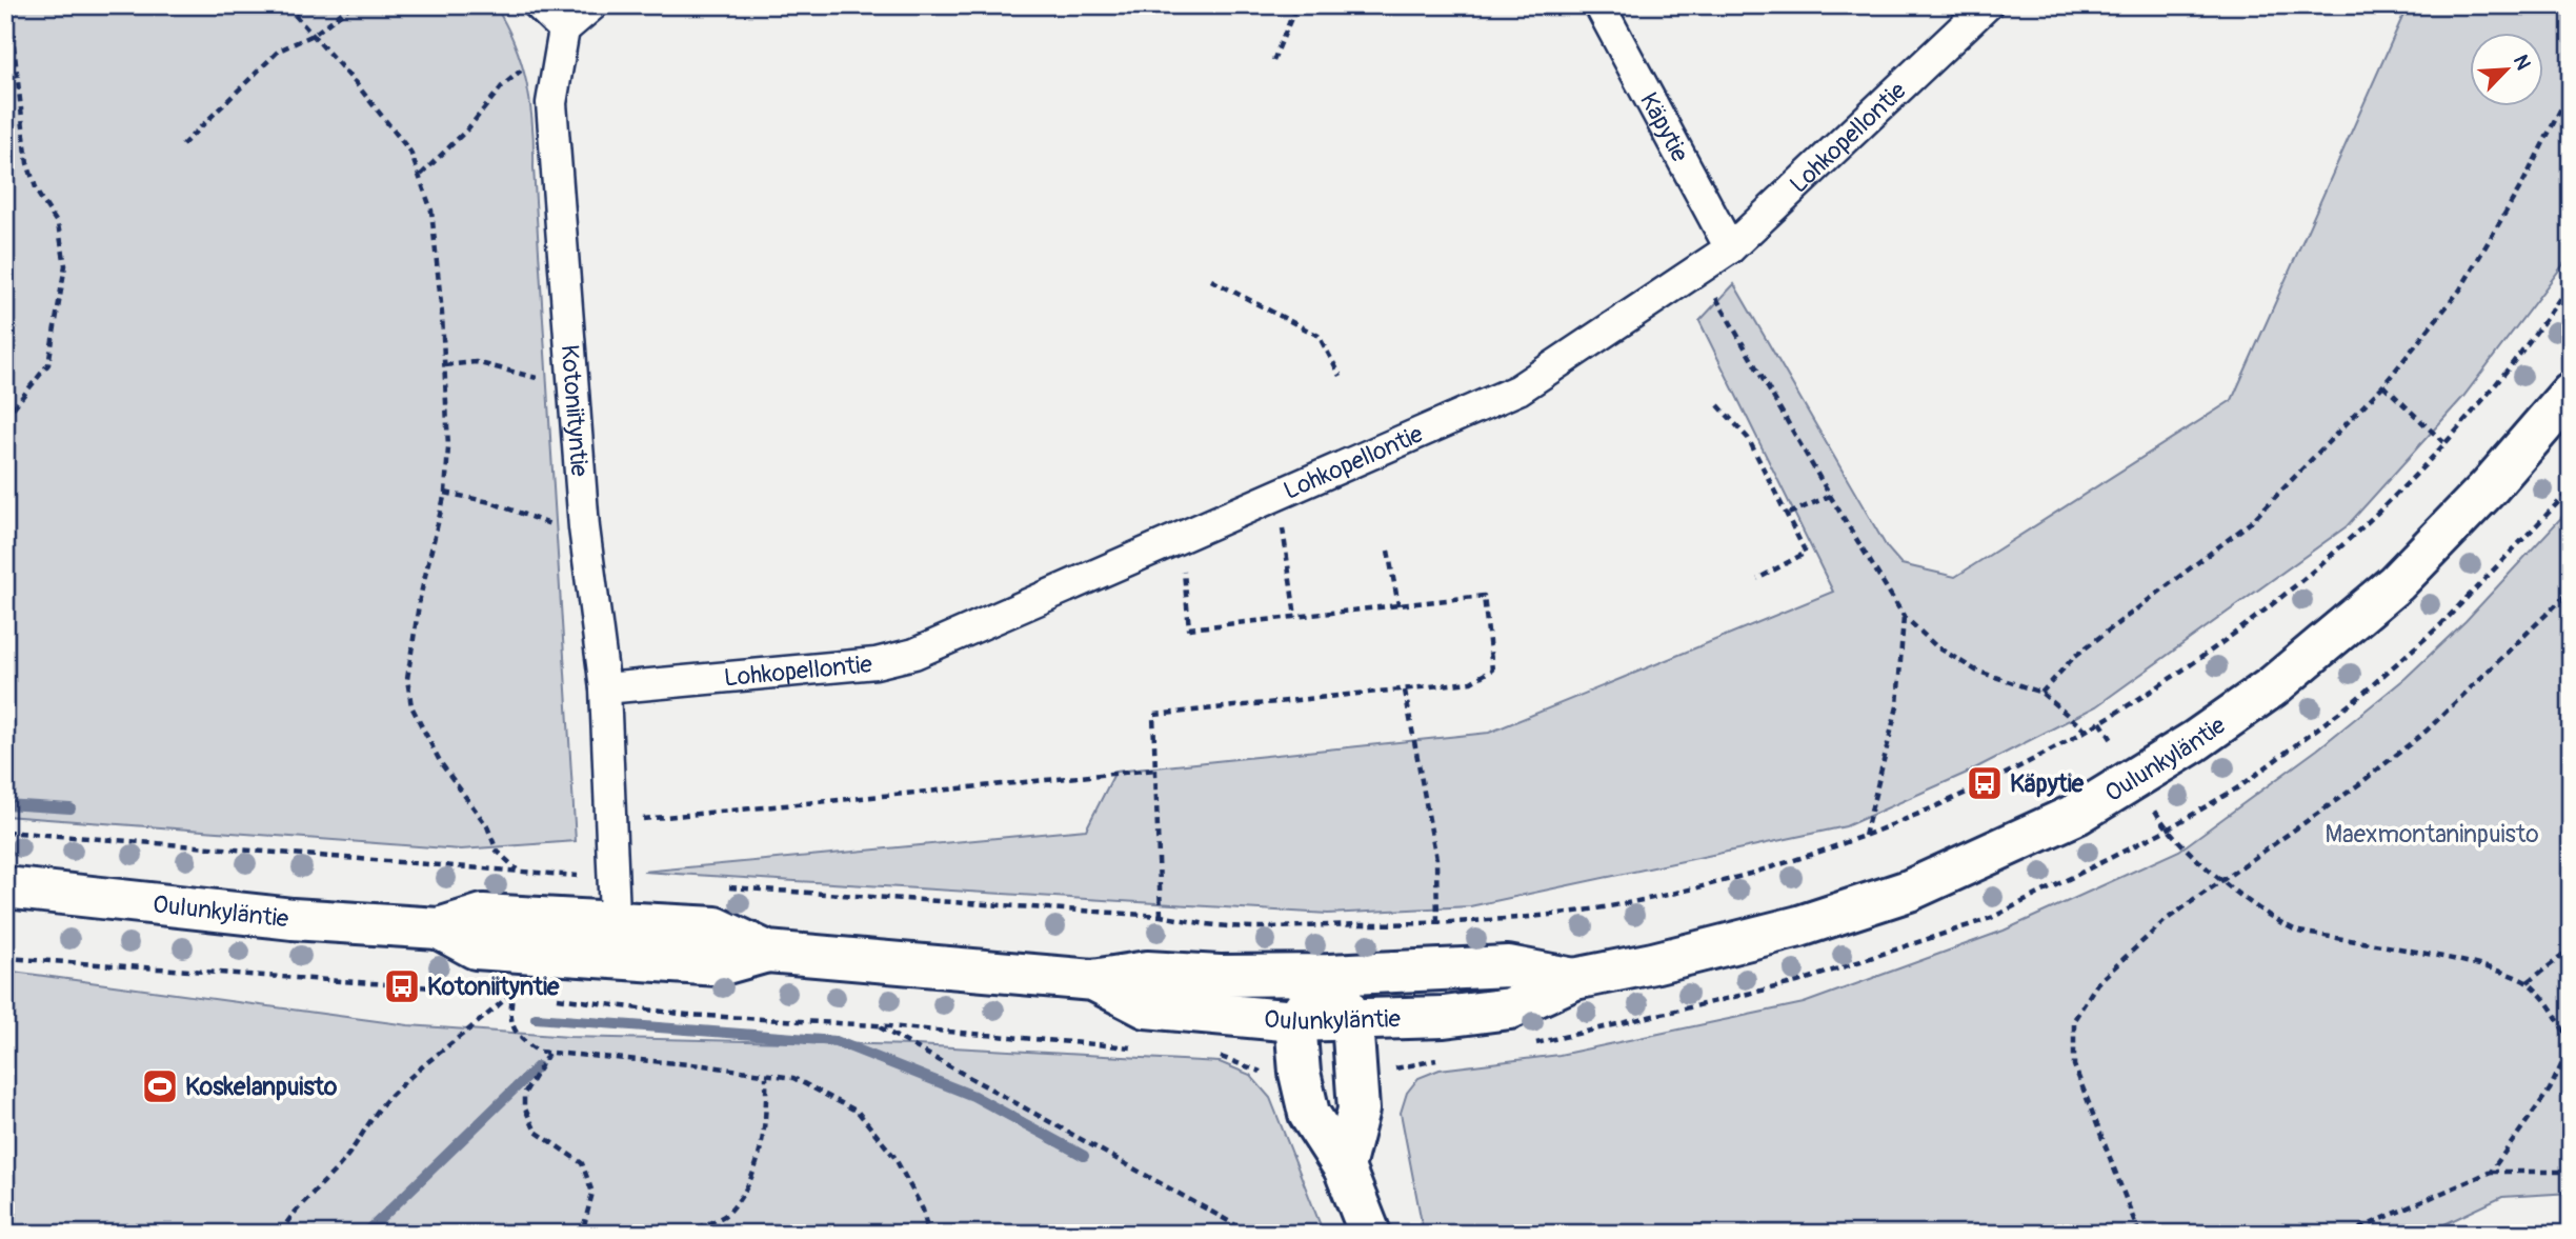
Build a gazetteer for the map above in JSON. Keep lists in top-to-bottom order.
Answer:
{
  "streets": {
    "main road": ["Oulunkyläntie"],
    "street": ["Käpytie", "Lohkopellontie", "Kotoniityntie"]
  },
  "crossings": [
    ["Käpytie", "Lohkopellontie"],
    ["Lohkopellontie", "Kotoniityntie"],
    ["Kotoniityntie", "Oulunkyläntie"]
  ],
  "parks": ["Maexmontaninpuisto"],
  "places": {
    "bus stop": ["Käpytie", "Kotoniityntie"],
    "sports": ["Koskelanpuisto"]
  },
  "north": "top right"
}
